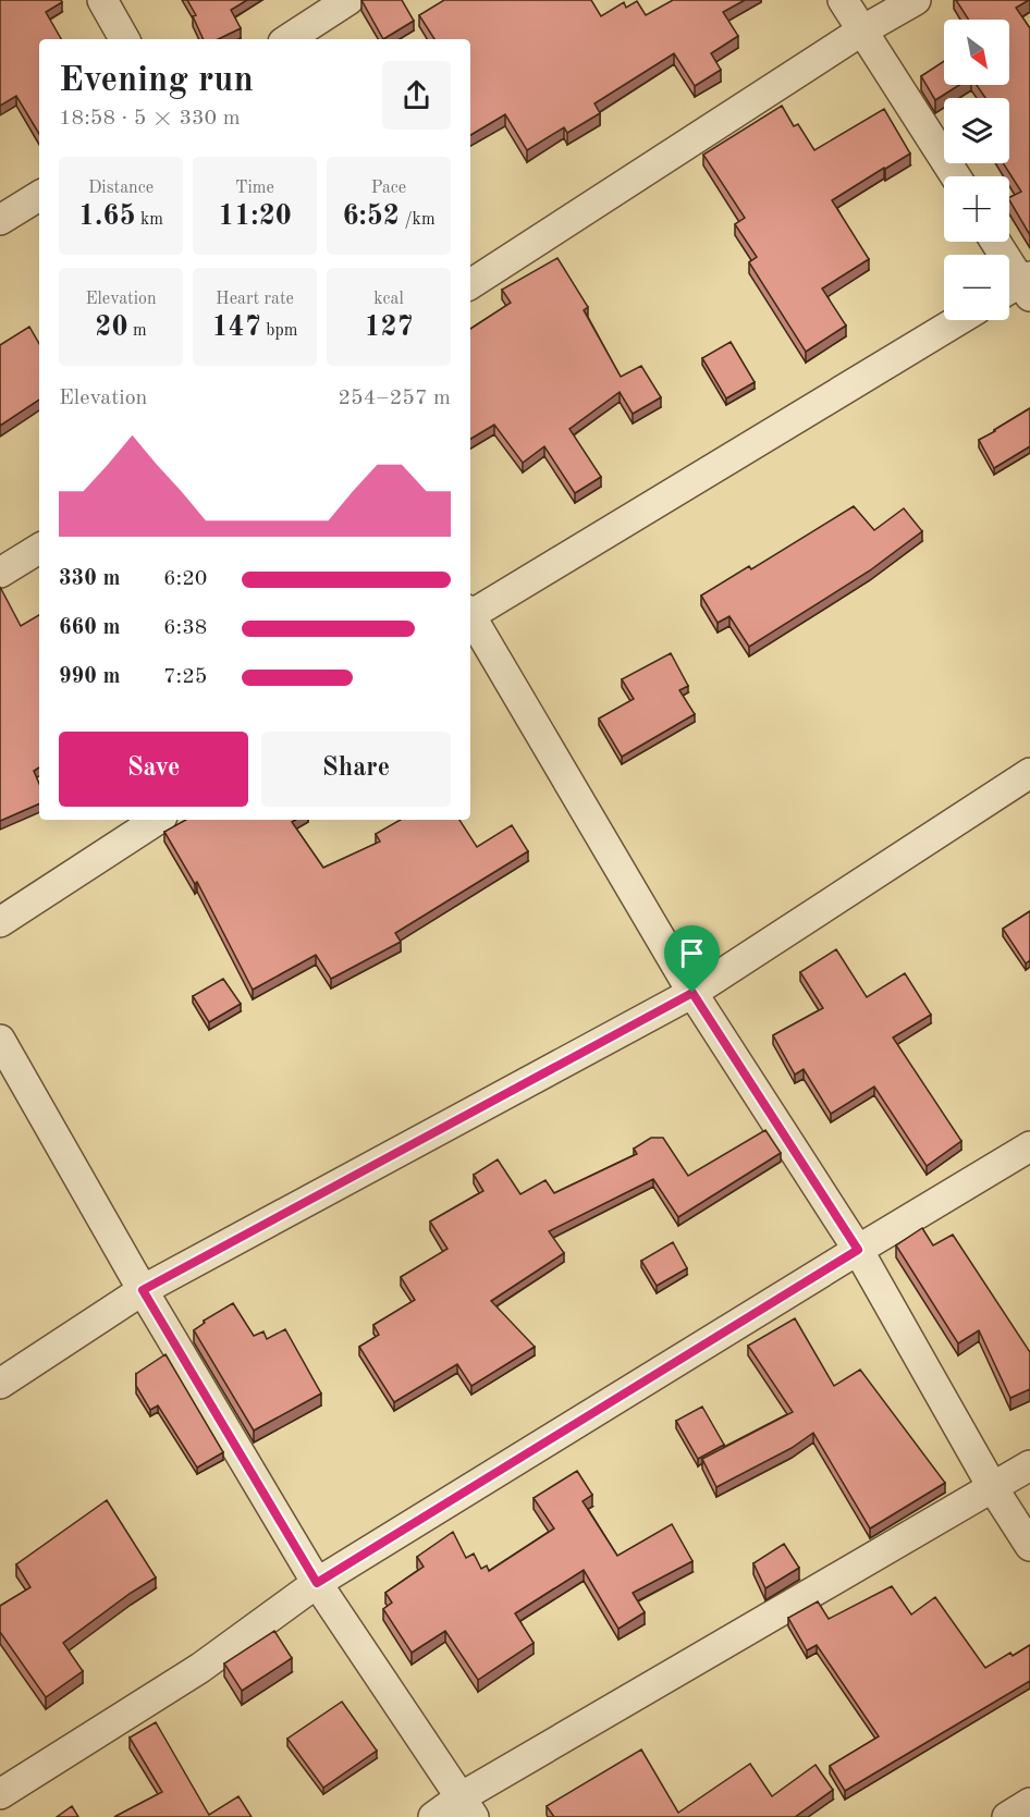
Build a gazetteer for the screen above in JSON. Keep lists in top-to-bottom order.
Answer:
{
  "north": "bottom right",
  "page": {
    "map_buttons": ["+", "−"],
    "heading": ["Evening run", "18:58 · 5 × 330 m"],
    "stats": [
      ["Distance", "1.65 km"],
      ["Time", "11:20"],
      ["Pace", "6:52 /km"],
      ["Elevation", "20 m"],
      ["Heart rate", "147 bpm"],
      ["kcal", "127"]
    ],
    "chart": ["Elevation", "254–257 m"],
    "list": [
      {
        "name": "330 m",
        "note": "6:20"
      },
      {
        "name": "660 m",
        "note": "6:38"
      },
      {
        "name": "990 m",
        "note": "7:25"
      }
    ],
    "buttons": ["Save", "Share"]
  }
}
